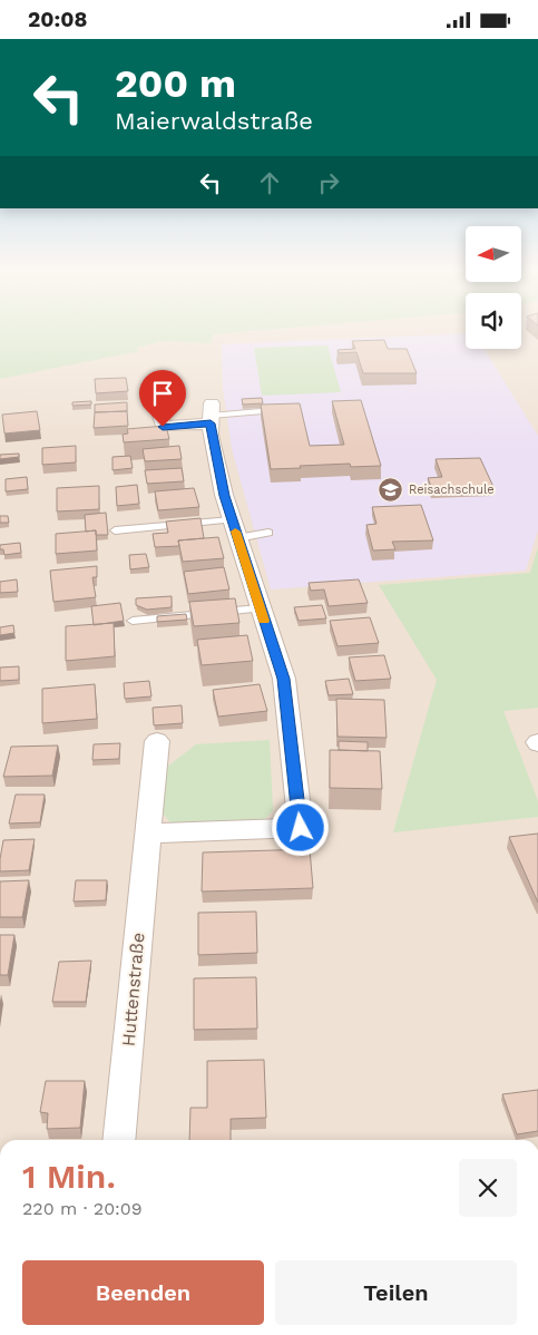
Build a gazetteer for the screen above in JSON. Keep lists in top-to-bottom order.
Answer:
{
  "streets": {
    "street": ["Huttenstraße"]
  },
  "places": {
    "school or university": ["Reisachschule"]
  },
  "north": "left",
  "page": {
    "status": "20:08",
    "turn": ["200 m", "Maierwaldstraße"],
    "heading": ["1 Min.", "220 m · 20:09"],
    "buttons": ["Beenden", "Teilen"]
  }
}
